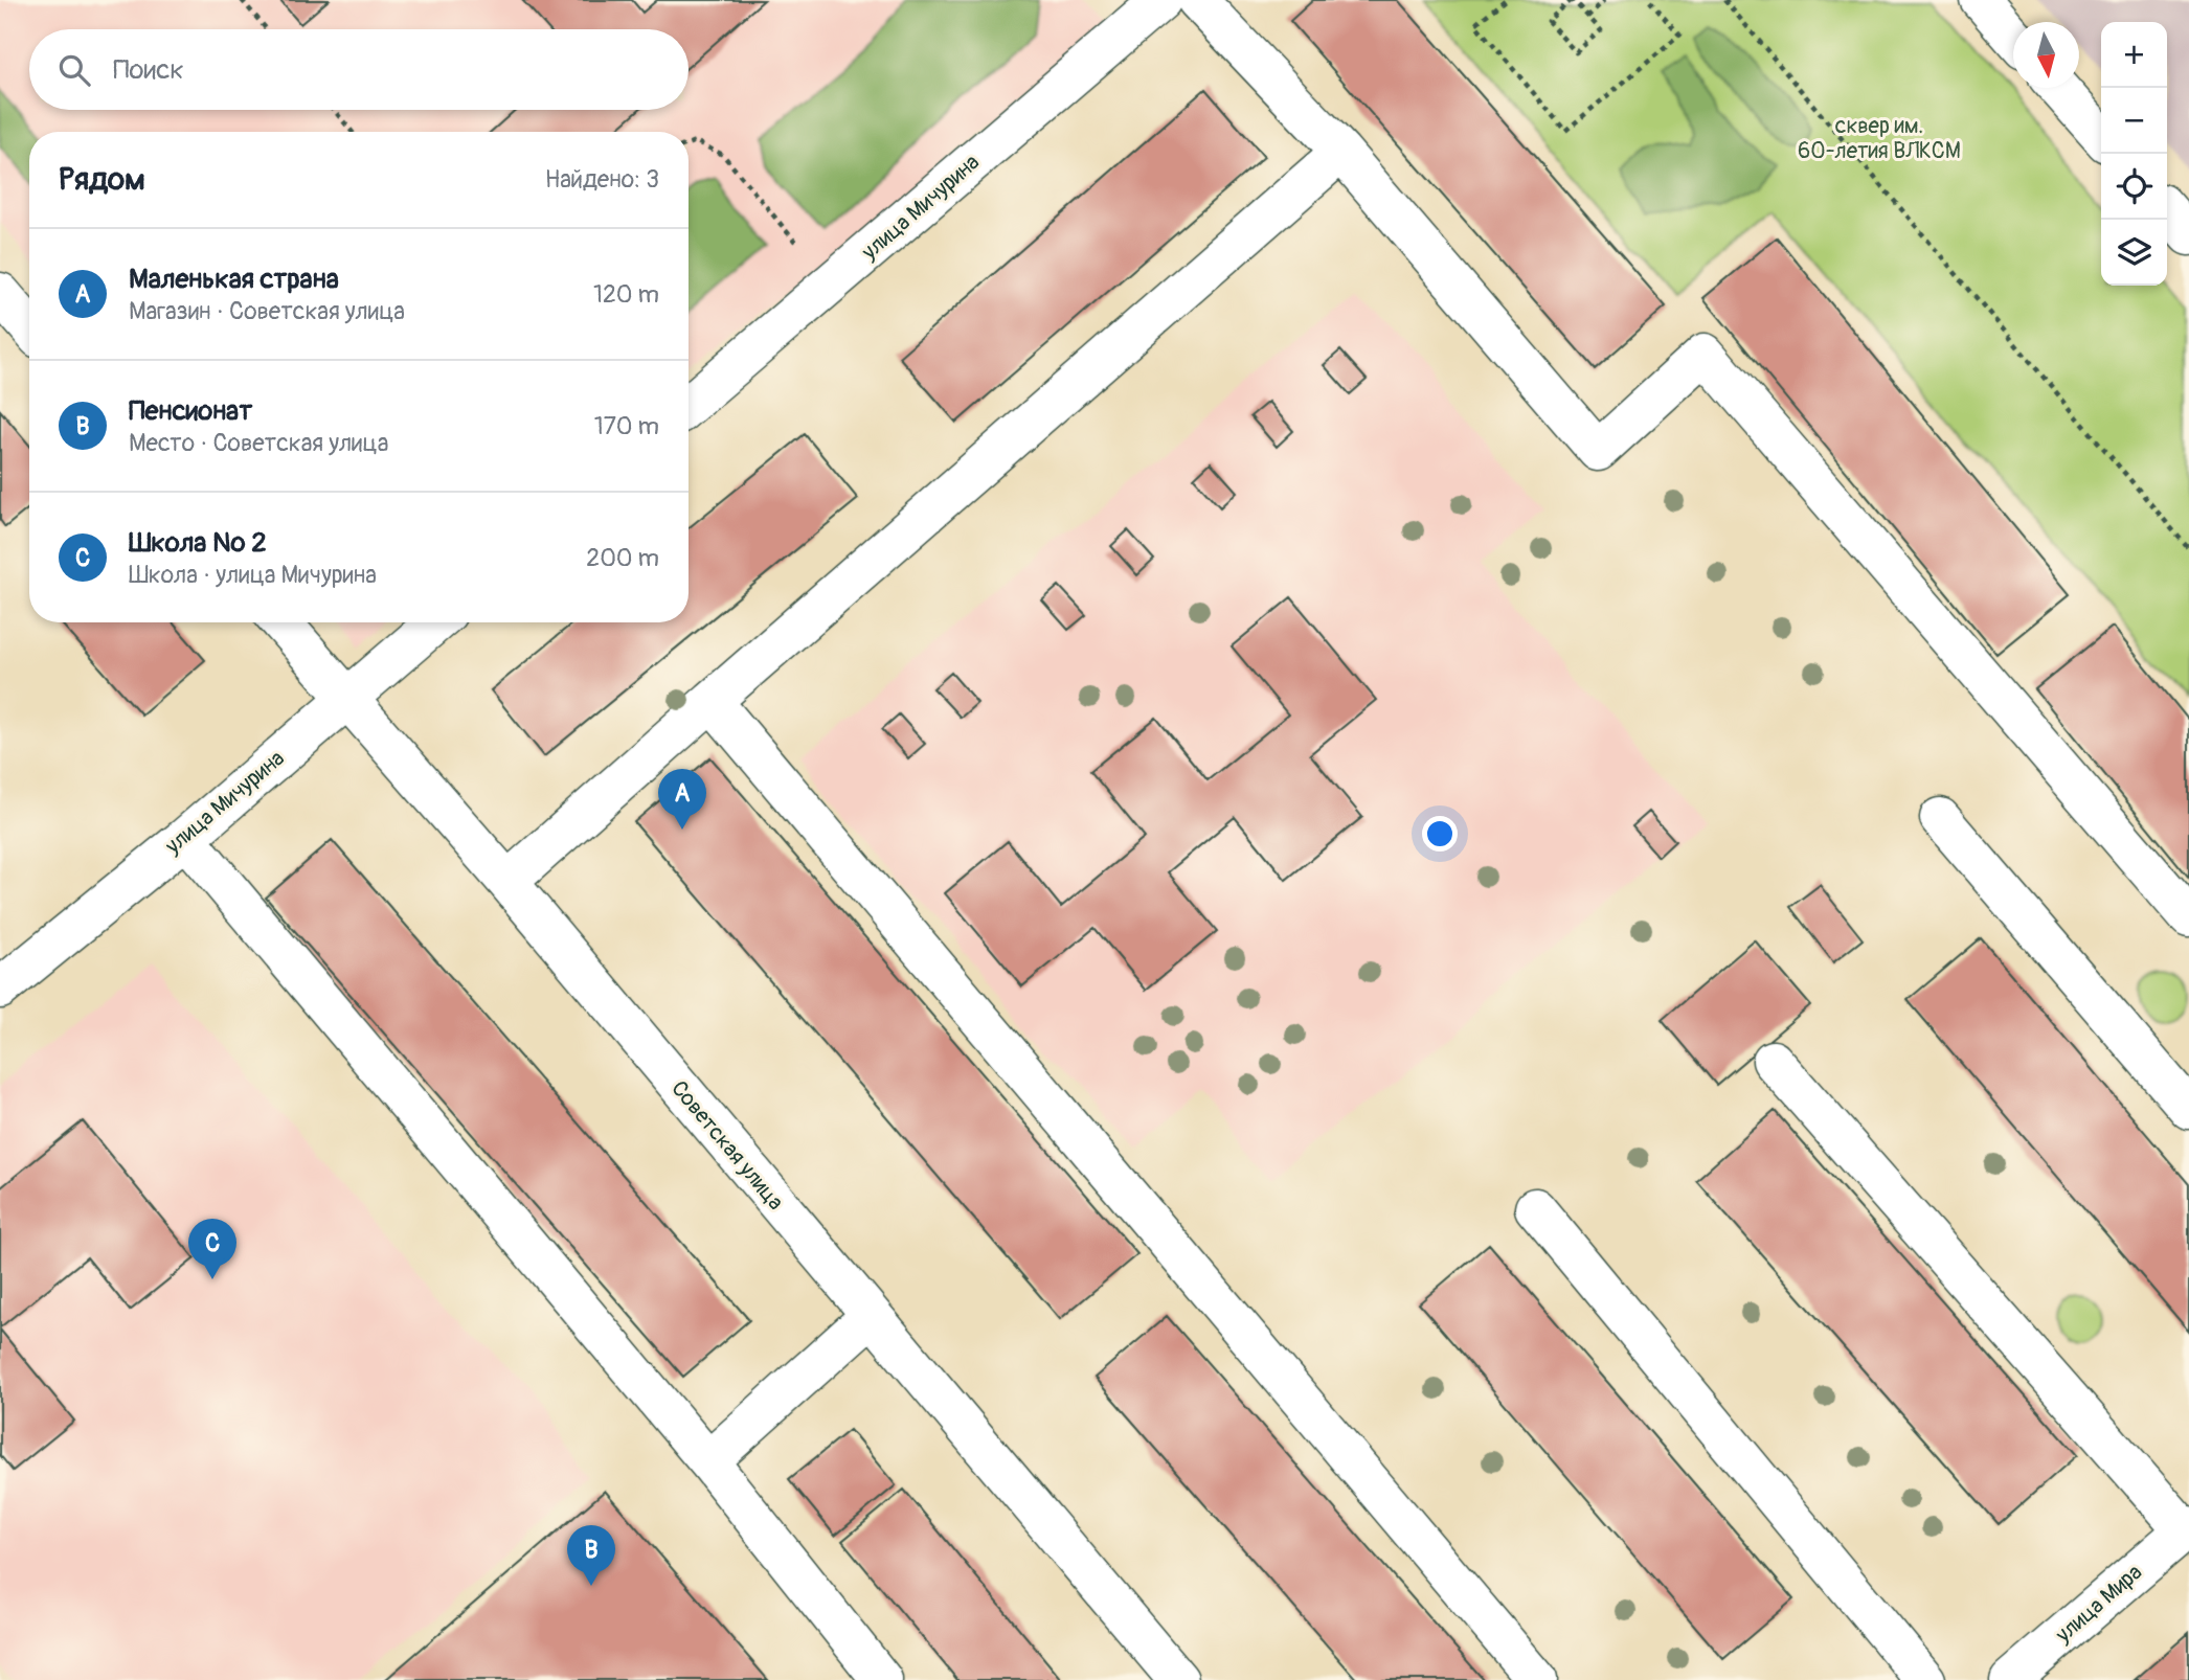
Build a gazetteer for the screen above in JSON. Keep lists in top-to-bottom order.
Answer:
{
  "streets": {
    "street": ["улица Мичурина", "Советская улица", "улица Мира"]
  },
  "crossings": [
    ["улица Мичурина", "Советская улица"]
  ],
  "parks": ["сквер им. 60-летия ВЛКСМ"],
  "north": "bottom",
  "page": {
    "map_buttons": ["+", "−"],
    "search": "Поиск",
    "heading": ["Рядом", "Найдено: 3"],
    "list": [
      {
        "mark": "A",
        "name": "Маленькая страна",
        "note": "Магазин · Советская улица",
        "value": "120 m"
      },
      {
        "mark": "B",
        "name": "Пенсионат",
        "note": "Место · Советская улица",
        "value": "170 m"
      },
      {
        "mark": "C",
        "name": "Школа № 2",
        "note": "Школа · улица Мичурина",
        "value": "200 m"
      }
    ],
    "pins": ["A", "C", "B"]
  }
}
